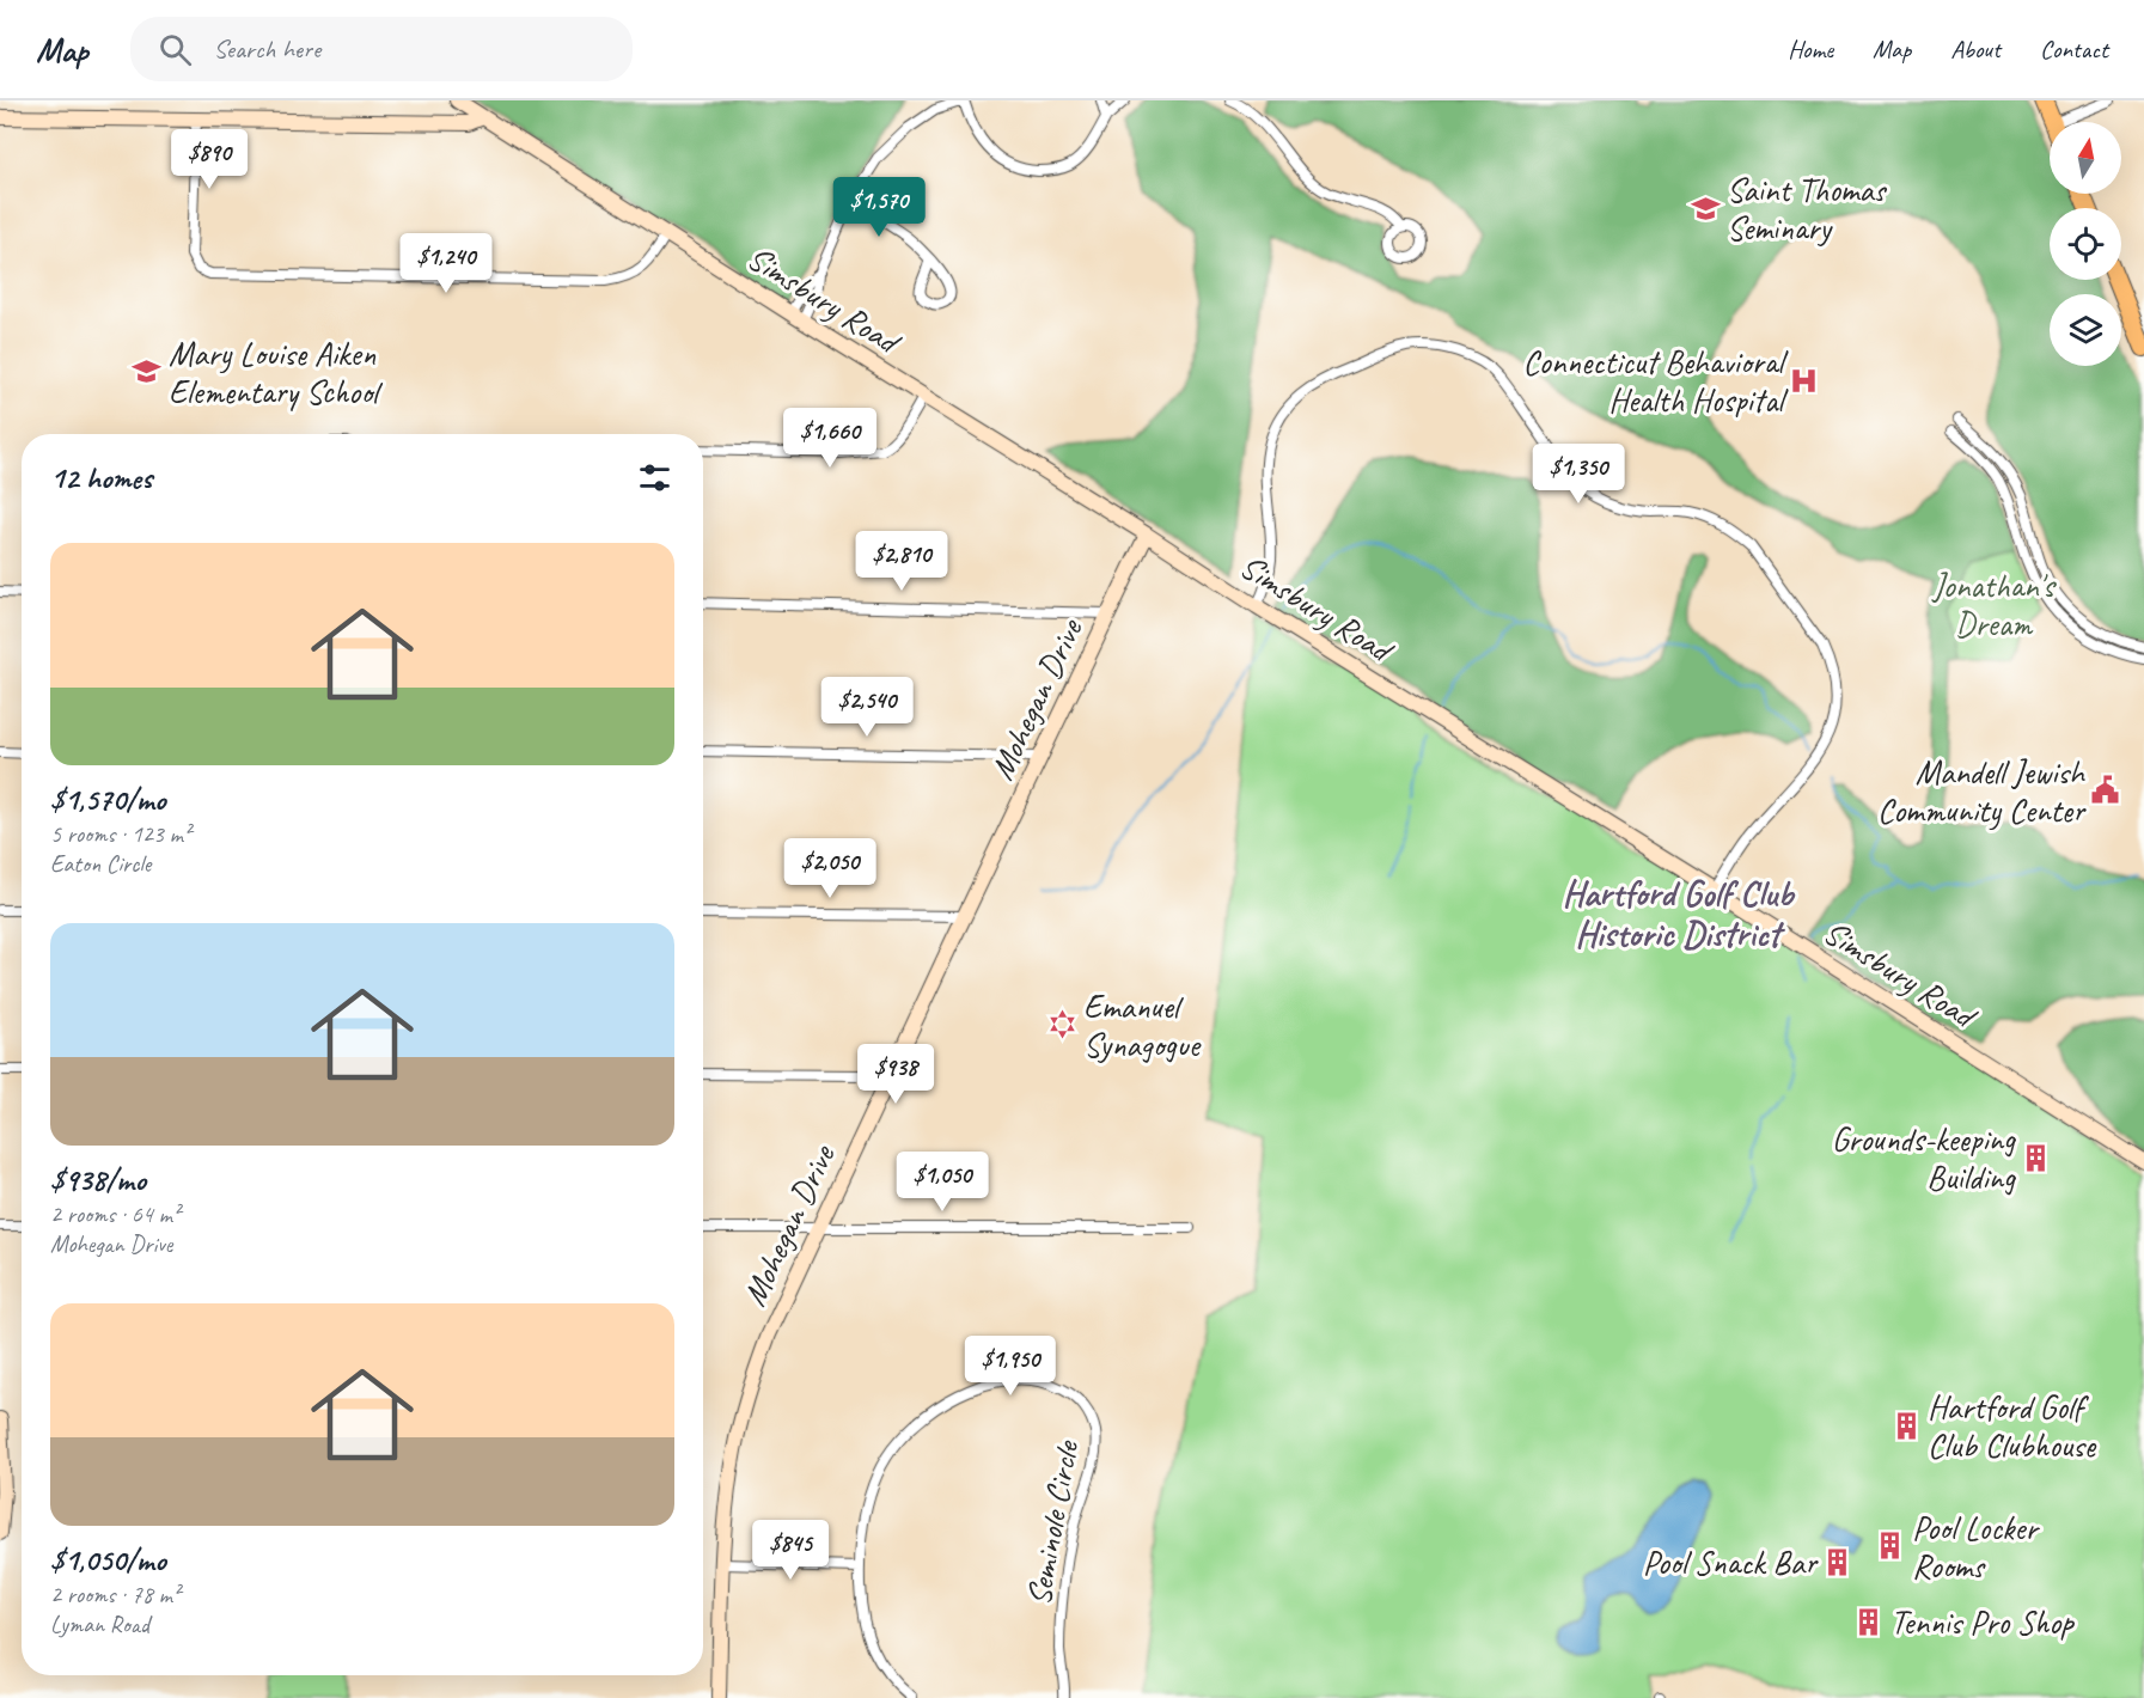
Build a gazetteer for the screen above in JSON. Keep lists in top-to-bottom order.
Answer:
{
  "streets": {
    "main road": ["Simsbury Road", "Mohegan Drive"],
    "street": ["Seminole Circle"]
  },
  "crossings": [
    ["Simsbury Road", "Mohegan Drive"]
  ],
  "districts": ["Hartford Golf Club Historic District"],
  "parks": ["Jonathan's Dream"],
  "places": {
    "school or university": ["Saint Thomas Seminary", "Mary Louise Aiken Elementary School"],
    "hospital": ["Connecticut Behavioral Health Hospital"],
    "public building": ["Mandell Jewish Community Center"],
    "synagogue": ["Emanuel Synagogue"],
    "building": [
      "Grounds-keeping Building",
      "Hartford Golf Club Clubhouse",
      "Pool Locker Rooms",
      "Pool Snack Bar",
      "Tennis Pro Shop"
    ]
  },
  "north": "top",
  "page": {
    "header": "Map",
    "search": "Search here",
    "nav": [
      "Home",
      "Map",
      "About",
      "Contact"
    ],
    "price": [
      "$890",
      "$1,570",
      "$1,240",
      "$1,660",
      "$1,350",
      "$2,810",
      "$2,540",
      "$2,050",
      "$938",
      "$1,050",
      "$1,950",
      "$845"
    ],
    "heading": "12 homes",
    "list": [
      {
        "name": "$1,570/mo",
        "note": "5 rooms · 123 m² · Eaton Circle"
      },
      {
        "name": "$938/mo",
        "note": "2 rooms · 64 m² · Mohegan Drive"
      },
      {
        "name": "$1,050/mo",
        "note": "2 rooms · 78 m² · Lyman Road"
      }
    ]
  }
}
